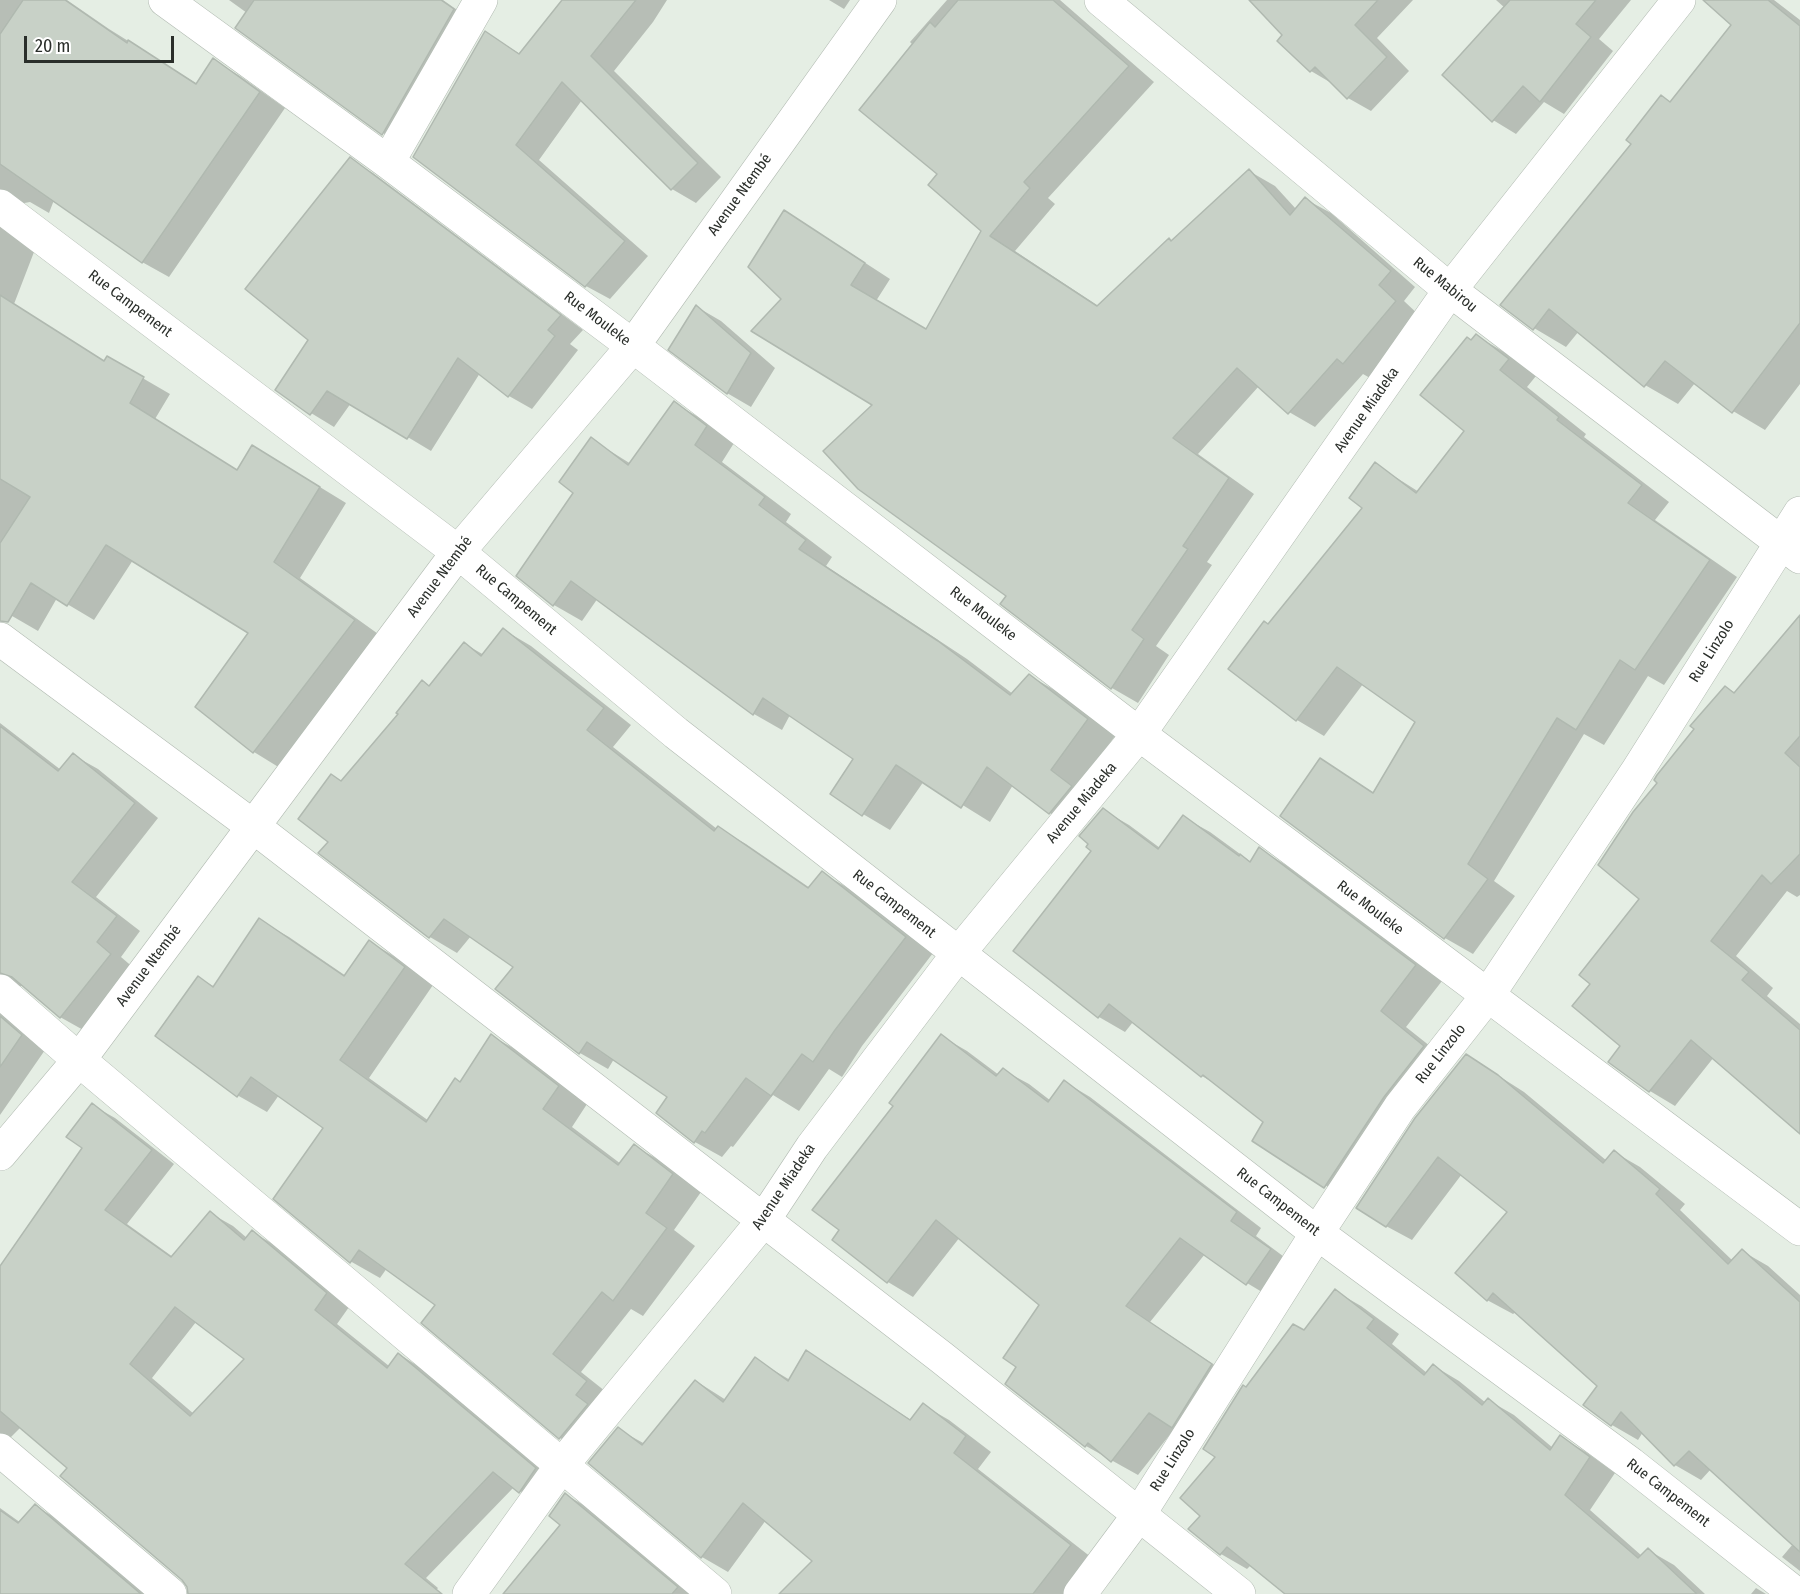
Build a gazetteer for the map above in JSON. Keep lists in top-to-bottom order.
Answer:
{
  "streets": {
    "street": [
      "Avenue Ntembé",
      "Rue Mabirou",
      "Rue Campement",
      "Rue Mouleke",
      "Avenue Miadeka",
      "Rue Linzolo"
    ]
  },
  "crossings": [
    ["Avenue Ntembé", "Rue Campement"],
    ["Avenue Ntembé", "Rue Mouleke"],
    ["Rue Mabirou", "Avenue Miadeka"],
    ["Rue Mabirou", "Rue Linzolo"],
    ["Rue Campement", "Avenue Miadeka"],
    ["Rue Campement", "Rue Linzolo"],
    ["Rue Mouleke", "Avenue Miadeka"],
    ["Rue Mouleke", "Rue Linzolo"]
  ],
  "scale_bar": "20 m"
}
